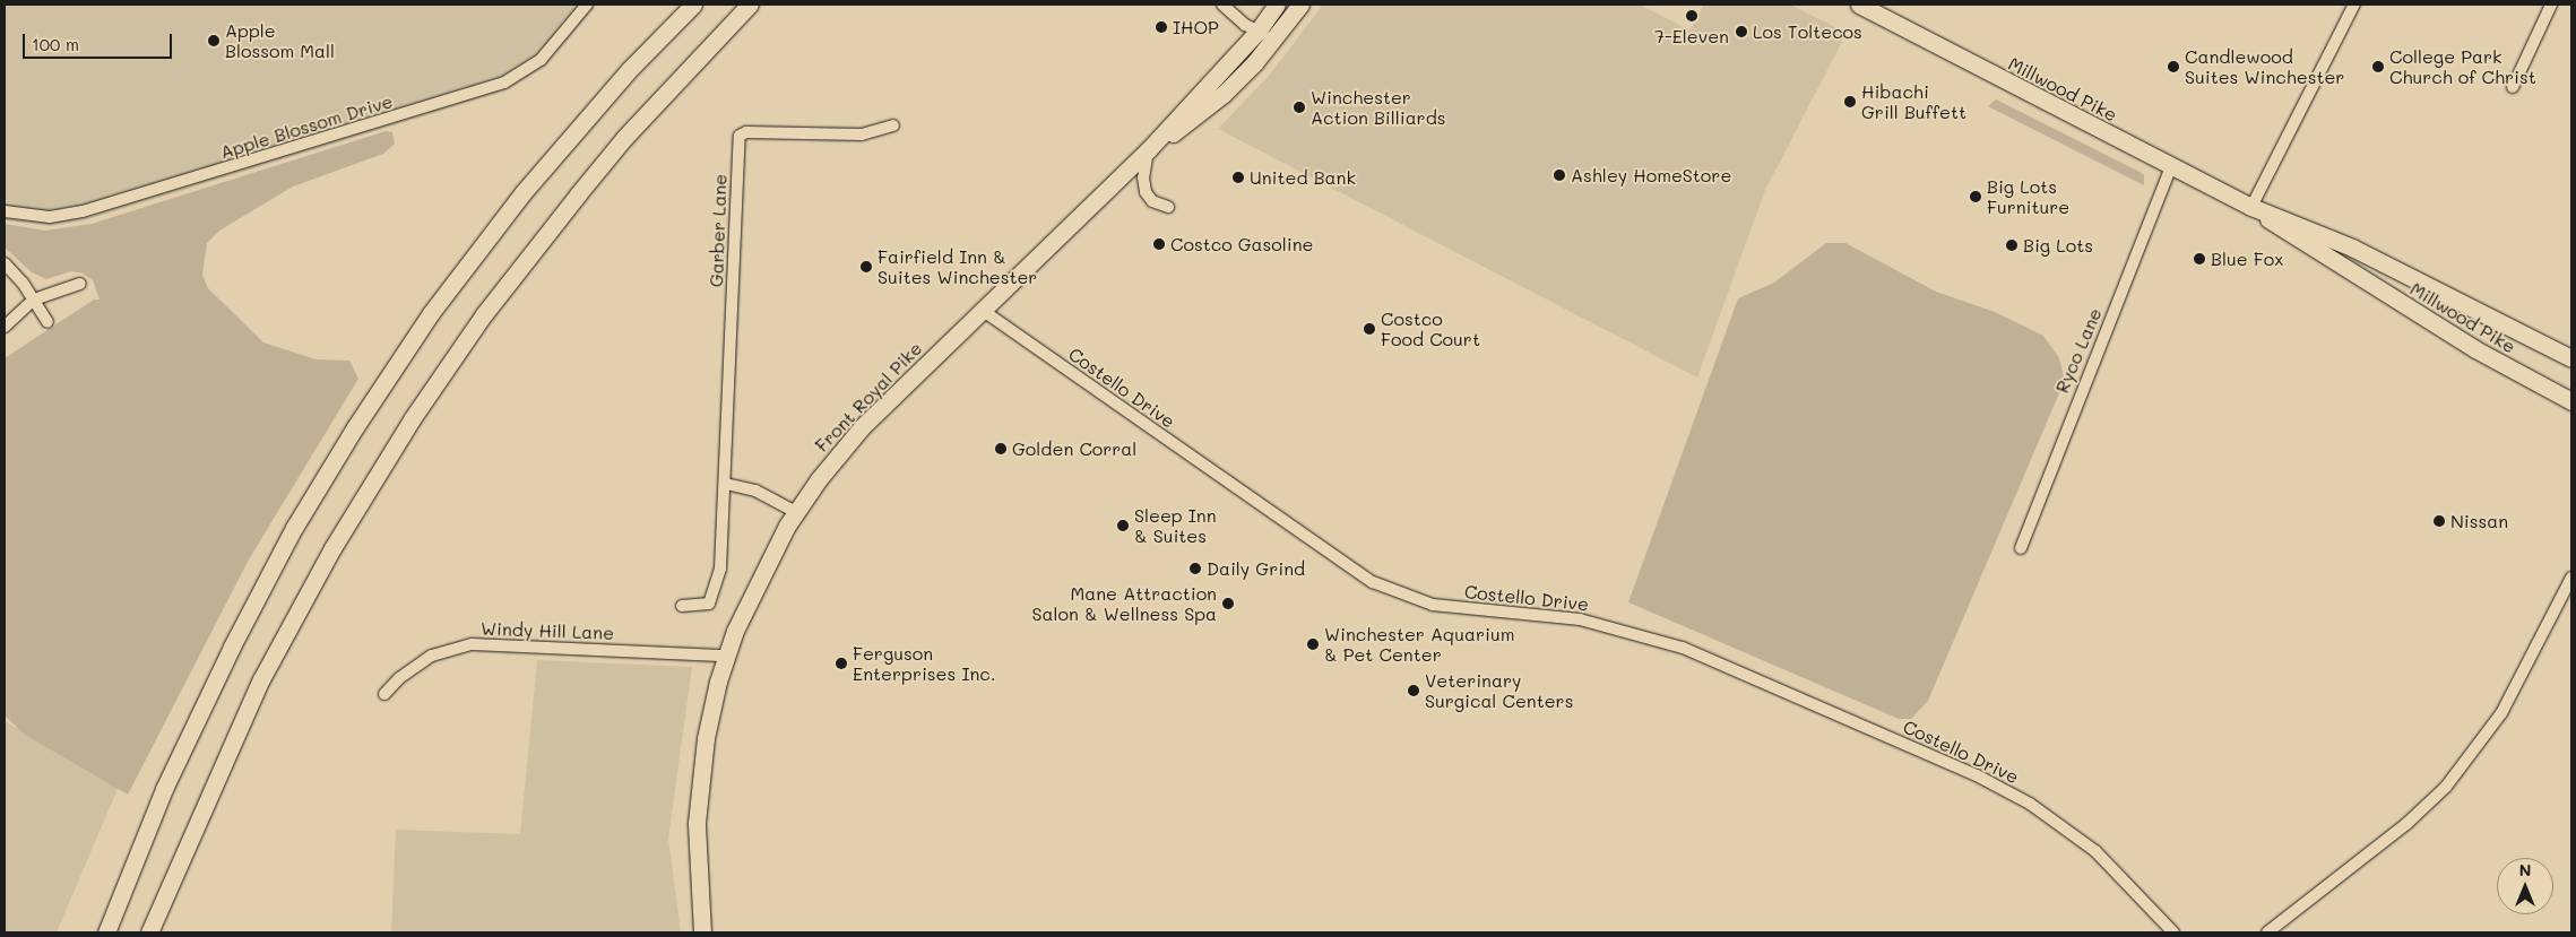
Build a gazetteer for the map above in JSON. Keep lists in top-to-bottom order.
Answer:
{
  "streets": {
    "highway": ["Millwood Pike", "Front Royal Pike"],
    "street": [
      "Apple Blossom Drive",
      "Garber Lane",
      "Ryco Lane",
      "Costello Drive",
      "Windy Hill Lane"
    ]
  },
  "crossings": [
    ["Millwood Pike", "Ryco Lane"],
    ["Costello Drive", "Front Royal Pike"],
    ["Front Royal Pike", "Windy Hill Lane"]
  ],
  "places": [
    "7-Eleven",
    "IHOP",
    "Los Toltecos",
    "Apple Blossom Mall",
    "Candlewood Suites Winchester",
    "College Park Church of Christ",
    "Hibachi Grill Buffett",
    "Winchester Action Billiards",
    "Ashley HomeStore",
    "United Bank",
    "Big Lots Furniture",
    "Costco Gasoline",
    "Big Lots",
    "Blue Fox",
    "Fairfield Inn & Suites Winchester",
    "Costco Food Court",
    "Golden Corral",
    "Nissan",
    "Sleep Inn & Suites",
    "Daily Grind",
    "Mane Attraction Salon & Wellness Spa",
    "Winchester Aquarium & Pet Center",
    "Ferguson Enterprises Inc.",
    "Veterinary Surgical Centers"
  ],
  "scale_bar": "100 m",
  "north": "top"
}
